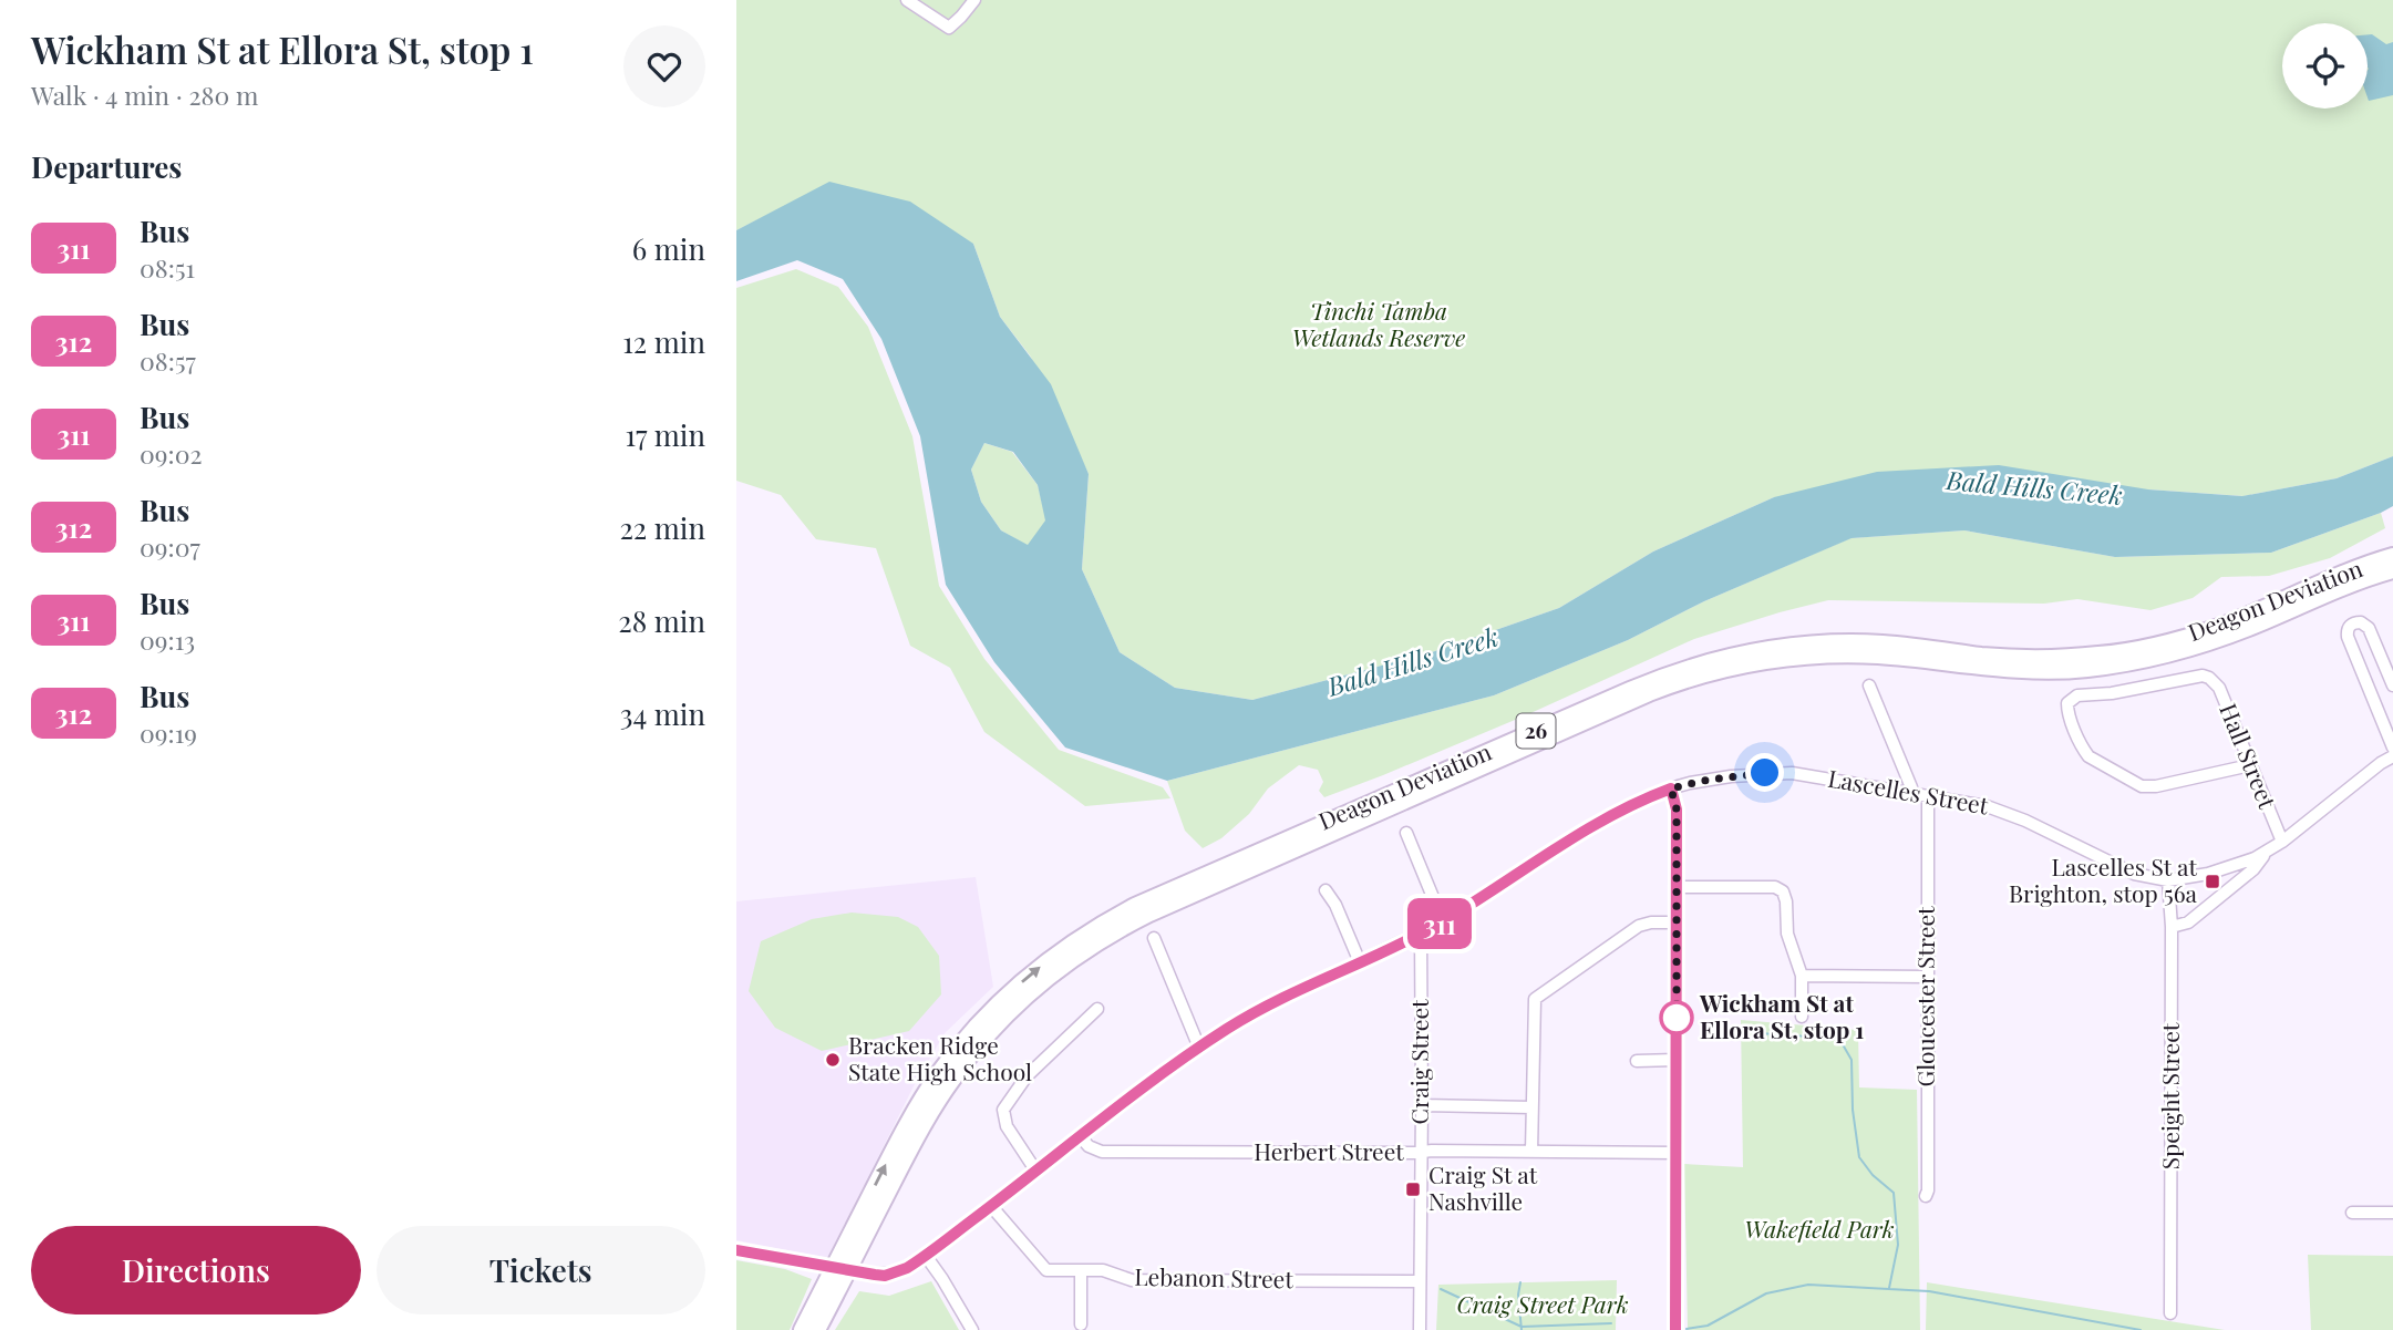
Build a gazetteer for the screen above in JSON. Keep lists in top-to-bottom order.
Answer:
{
  "streets": {
    "highway": ["Deagon Deviation", "26"],
    "street": [
      "Hall Street",
      "Lascelles Street",
      "Gloucester Street",
      "Craig Street",
      "Speight Street",
      "Herbert Street",
      "Lebanon Street"
    ]
  },
  "crossings": [
    ["Hall Street", "Lascelles Street"],
    ["Lascelles Street", "Gloucester Street"],
    ["Lascelles Street", "Craig Street"],
    ["Lascelles Street", "Speight Street"],
    ["Lascelles Street", "Herbert Street"],
    ["Lascelles Street", "Lebanon Street"],
    ["Craig Street", "Herbert Street"],
    ["Craig Street", "Lebanon Street"]
  ],
  "water": ["Bald Hills Creek"],
  "parks": ["Tinchi Tamba Wetlands Reserve", "Wakefield Park", "Craig Street Park"],
  "places": {
    "transit": ["Lascelles St at Brighton, stop 56a", "Craig St at Nashville"],
    "other": ["Wickham St at Ellora St, stop 1", "Bracken Ridge State High School"]
  },
  "lines": ["bus line 311"],
  "page": {
    "heading": [
      ["Wickham St at Ellora St, stop 1", "Walk · 4 min · 280 m"],
      "Departures"
    ],
    "on_map": "311",
    "list": [
      {
        "mark": "311",
        "name": "Bus",
        "note": "08:51",
        "value": "6 min"
      },
      {
        "mark": "312",
        "name": "Bus",
        "note": "08:57",
        "value": "12 min"
      },
      {
        "mark": "311",
        "name": "Bus",
        "note": "09:02",
        "value": "17 min"
      },
      {
        "mark": "312",
        "name": "Bus",
        "note": "09:07",
        "value": "22 min"
      },
      {
        "mark": "311",
        "name": "Bus",
        "note": "09:13",
        "value": "28 min"
      },
      {
        "mark": "312",
        "name": "Bus",
        "note": "09:19",
        "value": "34 min"
      }
    ],
    "buttons": ["Directions", "Tickets"]
  }
}
